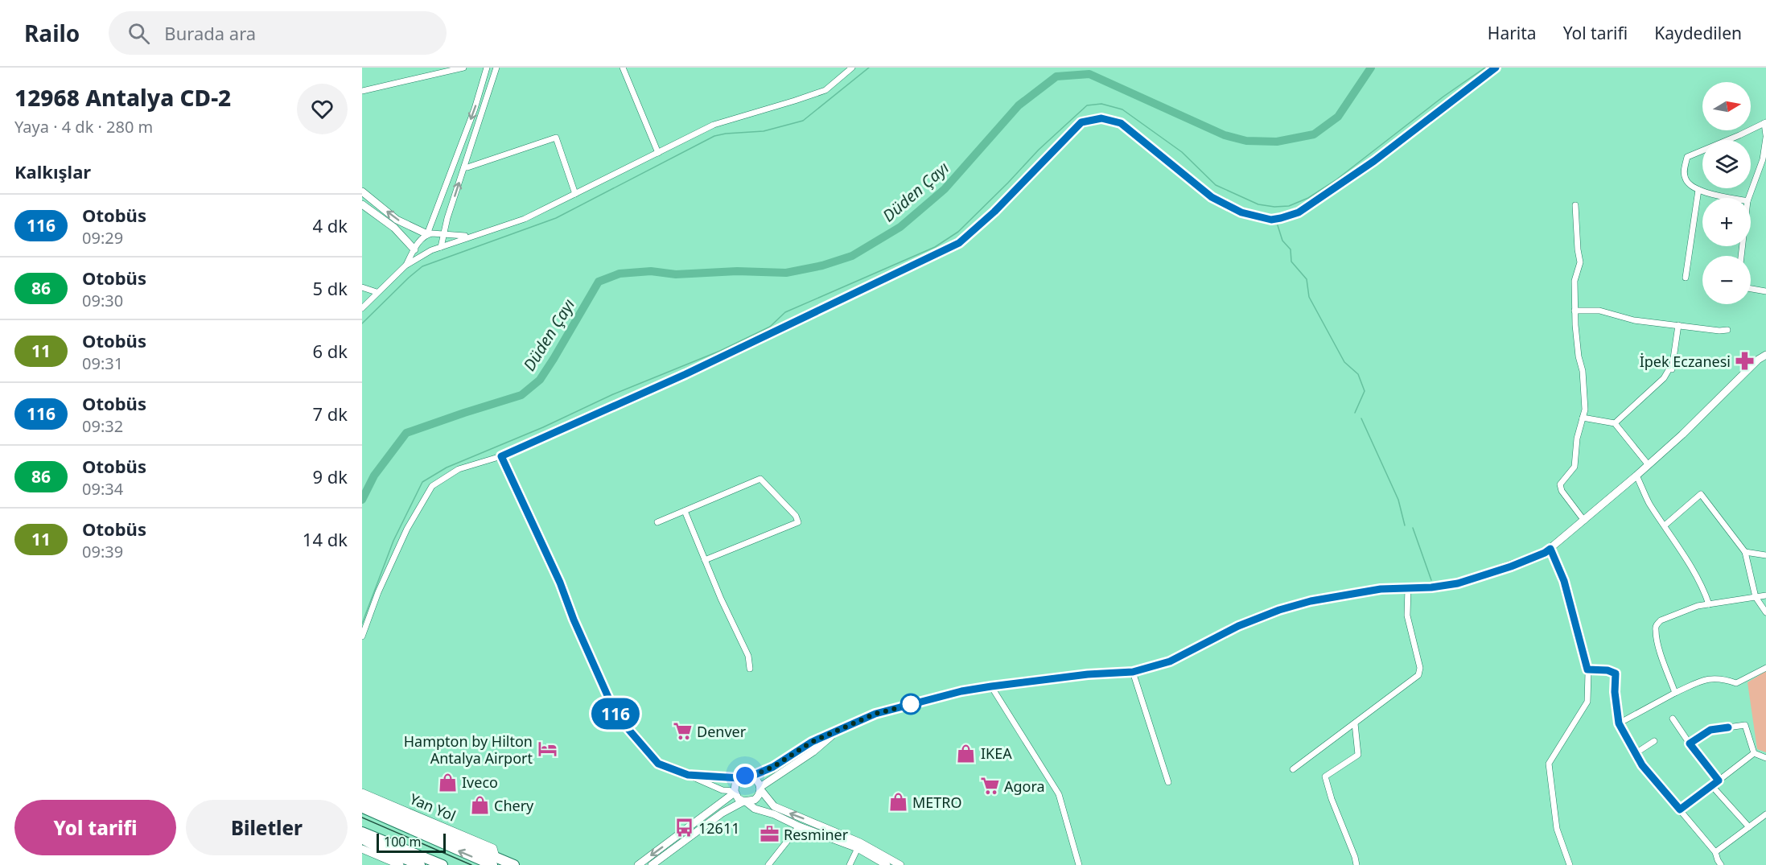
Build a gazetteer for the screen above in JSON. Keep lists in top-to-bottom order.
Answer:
{
  "streets": {
    "street": ["Yan Yol"]
  },
  "water": ["Düden Çayı"],
  "places": {
    "pharmacy": ["İpek Eczanesi"],
    "supermarket": ["Denver", "Agora"],
    "hotel": ["Hampton by Hilton Antalya Airport"],
    "shop": [
      "IKEA",
      "Iveco",
      "METRO",
      "Chery"
    ],
    "bus stop": ["12611"],
    "office": ["Resminer"]
  },
  "lines": ["bus line 116"],
  "scale_bar": "100 m",
  "north": "right",
  "page": {
    "header": "Railo",
    "search": "Burada ara",
    "nav": ["Harita", "Yol tarifi", "Kaydedilen"],
    "heading": [
      ["12968 Antalya CD-2", "Yaya · 4 dk · 280 m"],
      "Kalkışlar"
    ],
    "on_map": "116",
    "map_buttons": ["+", "−"],
    "list": [
      {
        "mark": "116",
        "name": "Otobüs",
        "note": "09:29",
        "value": "4 dk"
      },
      {
        "mark": "86",
        "name": "Otobüs",
        "note": "09:30",
        "value": "5 dk"
      },
      {
        "mark": "11",
        "name": "Otobüs",
        "note": "09:31",
        "value": "6 dk"
      },
      {
        "mark": "116",
        "name": "Otobüs",
        "note": "09:32",
        "value": "7 dk"
      },
      {
        "mark": "86",
        "name": "Otobüs",
        "note": "09:34",
        "value": "9 dk"
      },
      {
        "mark": "11",
        "name": "Otobüs",
        "note": "09:39",
        "value": "14 dk"
      }
    ],
    "buttons": ["Yol tarifi", "Biletler"],
    "scale": "100 m"
  }
}
